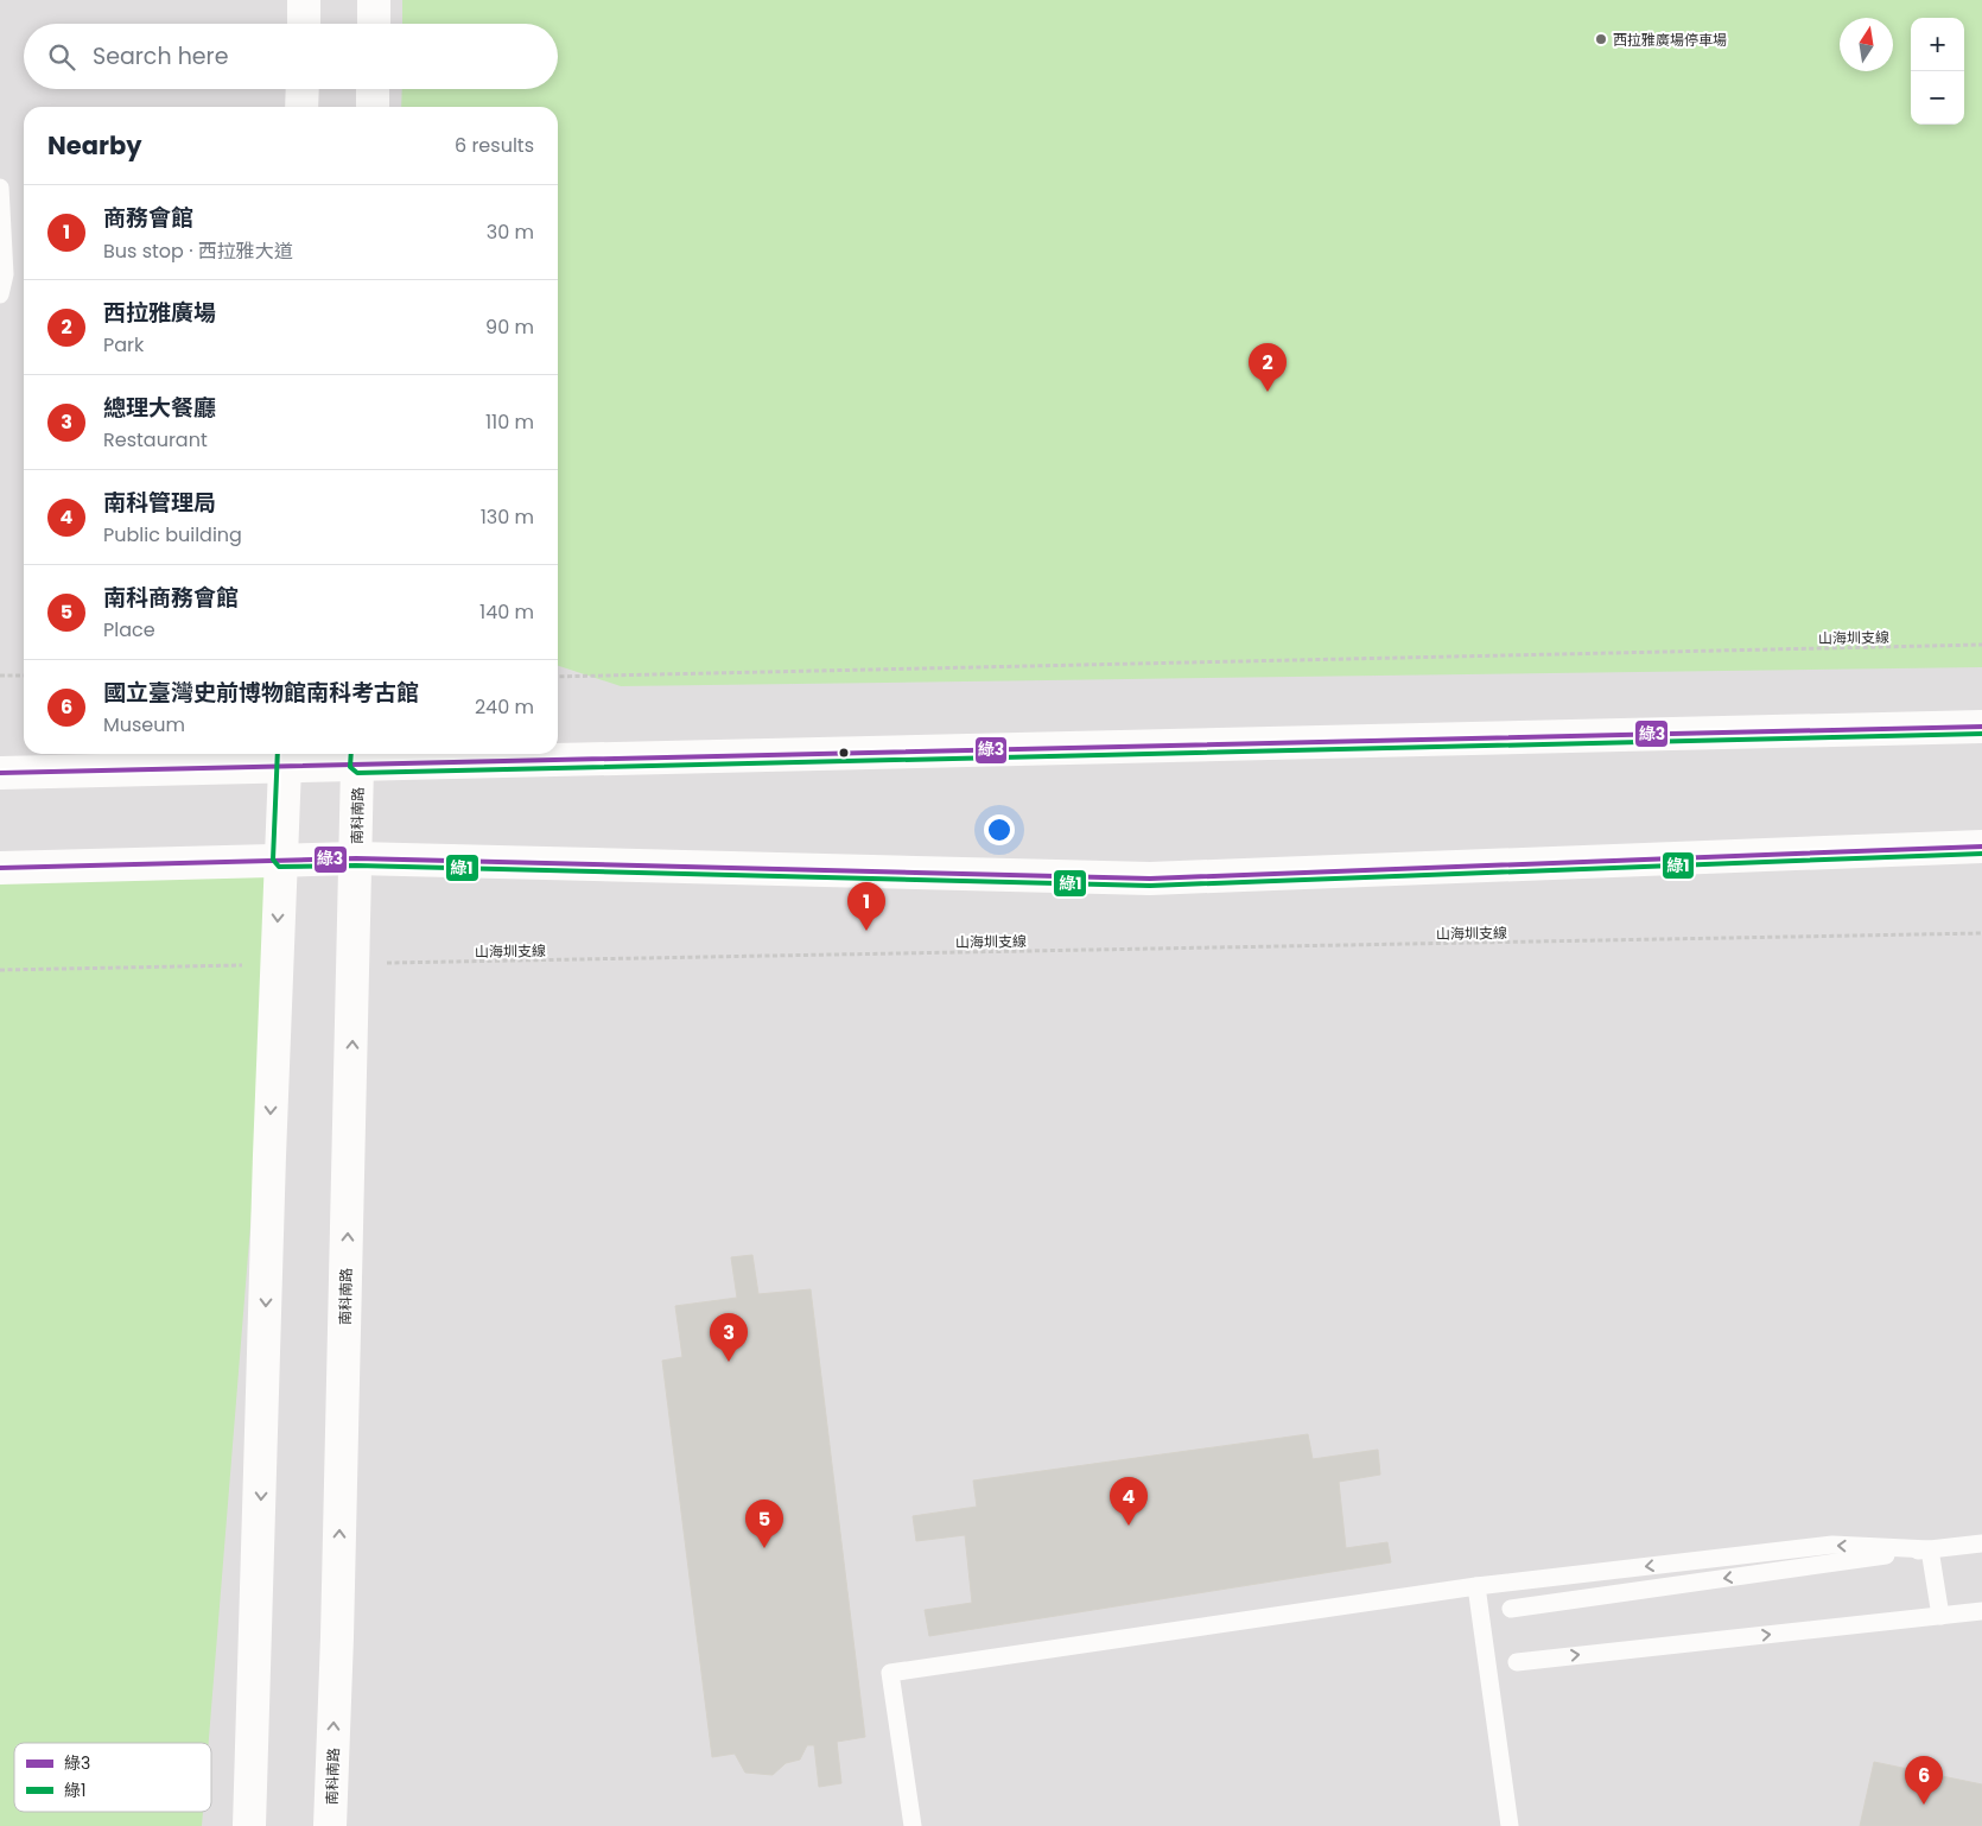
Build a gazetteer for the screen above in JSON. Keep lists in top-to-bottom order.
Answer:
{
  "streets": {
    "street": ["南科南路"],
    "path": ["山海圳支線"]
  },
  "places": ["西拉雅廣場停車場"],
  "lines": ["transit line 綠3", "transit line 綠1"],
  "legend": ["綠3", "綠1"],
  "north": "top",
  "page": {
    "map_buttons": ["+", "−"],
    "search": "Search here",
    "heading": ["Nearby", "6 results"],
    "list": [
      {
        "mark": "1",
        "name": "商務會館",
        "note": "Bus stop · 西拉雅大道",
        "value": "30 m"
      },
      {
        "mark": "2",
        "name": "西拉雅廣場",
        "note": "Park",
        "value": "90 m"
      },
      {
        "mark": "3",
        "name": "總理大餐廳",
        "note": "Restaurant",
        "value": "110 m"
      },
      {
        "mark": "4",
        "name": "南科管理局",
        "note": "Public building",
        "value": "130 m"
      },
      {
        "mark": "5",
        "name": "南科商務會館",
        "note": "Place",
        "value": "140 m"
      },
      {
        "mark": "6",
        "name": "國立臺灣史前博物館南科考古館",
        "note": "Museum",
        "value": "240 m"
      }
    ],
    "pins": [
      "2",
      "1",
      "3",
      "4",
      "5",
      "6"
    ]
  }
}
